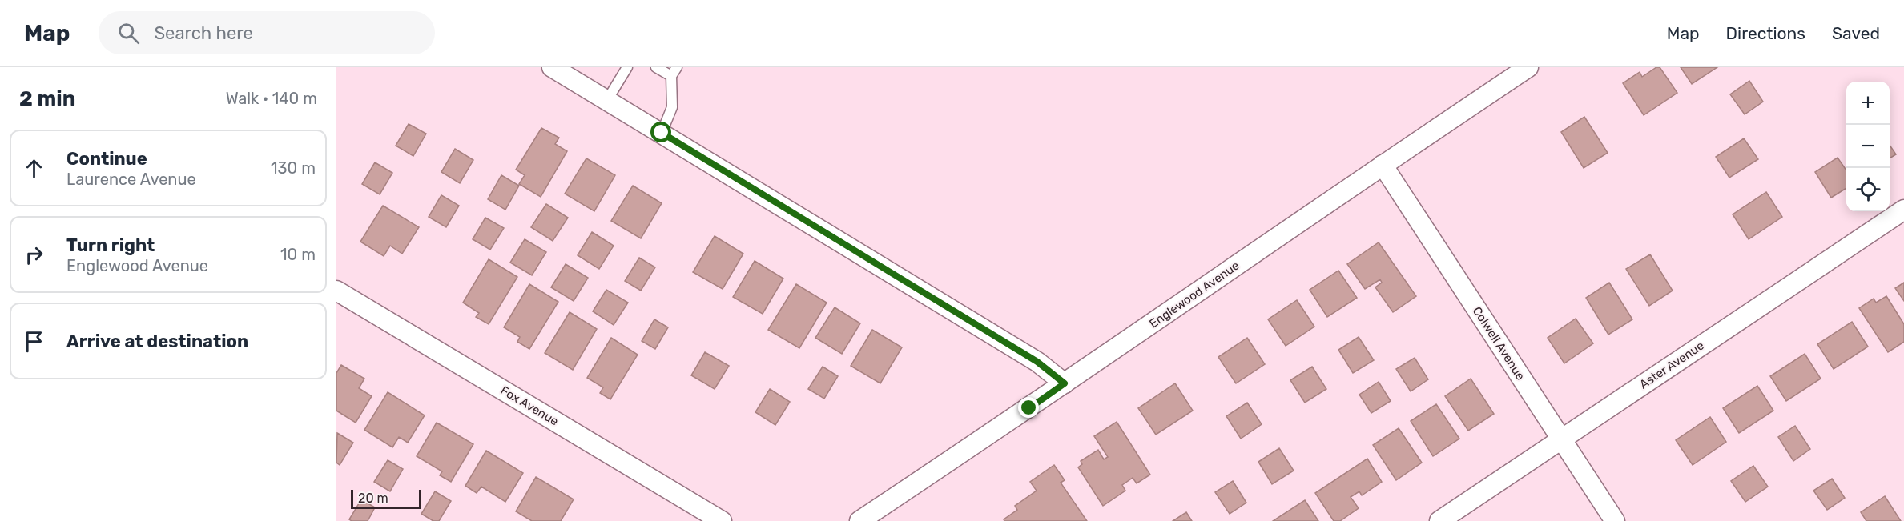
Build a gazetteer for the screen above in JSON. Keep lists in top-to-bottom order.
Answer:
{
  "streets": {
    "street": [
      "Englewood Avenue",
      "Colwell Avenue",
      "Aster Avenue",
      "Fox Avenue"
    ]
  },
  "crossings": [
    ["Englewood Avenue", "Colwell Avenue"],
    ["Colwell Avenue", "Aster Avenue"]
  ],
  "scale_bar": "20 m",
  "page": {
    "header": "Map",
    "search": "Search here",
    "nav": ["Map", "Directions", "Saved"],
    "heading": ["2 min", "Walk · 140 m"],
    "map_buttons": ["+", "−"],
    "list": [
      ["Continue", "Laurence Avenue", "130 m"],
      ["Turn right", "Englewood Avenue", "10 m"],
      "Arrive at destination"
    ],
    "scale": "20 m"
  }
}
